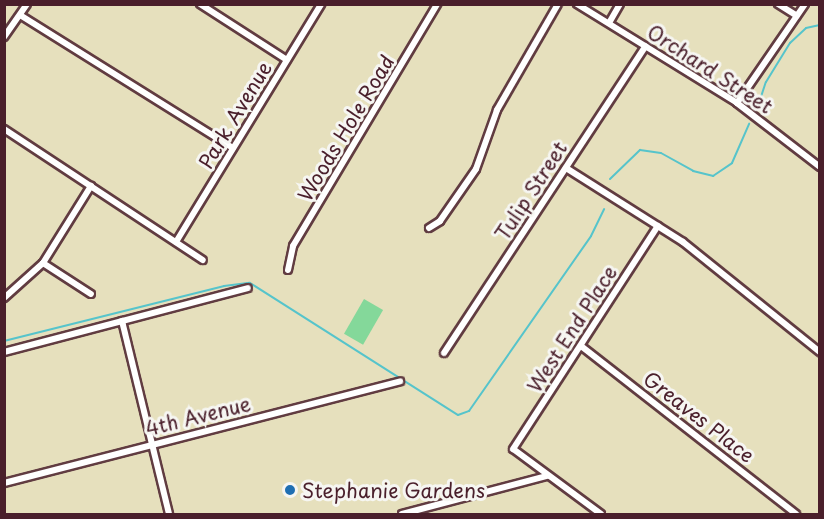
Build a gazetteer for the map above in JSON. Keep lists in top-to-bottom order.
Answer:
{
  "streets": {
    "street": [
      "Orchard Street",
      "Park Avenue",
      "Woods Hole Road",
      "Tulip Street",
      "West End Place",
      "4th Avenue",
      "Greaves Place"
    ]
  },
  "crossings": [
    ["Orchard Street", "Tulip Street"],
    ["West End Place", "Greaves Place"]
  ],
  "places": ["Stephanie Gardens"]
}
